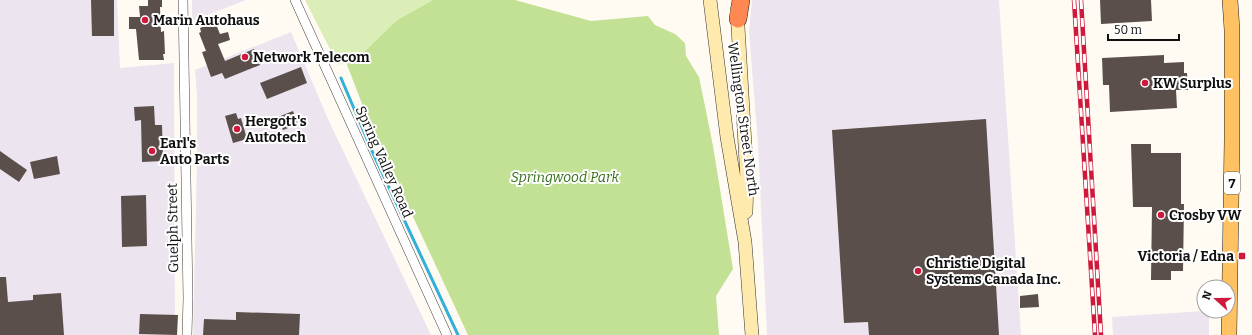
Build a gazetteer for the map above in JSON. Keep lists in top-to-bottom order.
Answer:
{
  "streets": {
    "main road": ["7"],
    "street": ["Wellington Street North", "Spring Valley Road", "Guelph Street"]
  },
  "parks": ["Springwood Park"],
  "places": {
    "other": [
      "Marin Autohaus",
      "Network Telecom",
      "KW Surplus",
      "Hergott's Autotech",
      "Earl's Auto Parts",
      "Crosby VW",
      "Christie Digital Systems Canada Inc."
    ],
    "transit": ["Victoria / Edna"]
  },
  "scale_bar": "50 m",
  "north": "left"
}
